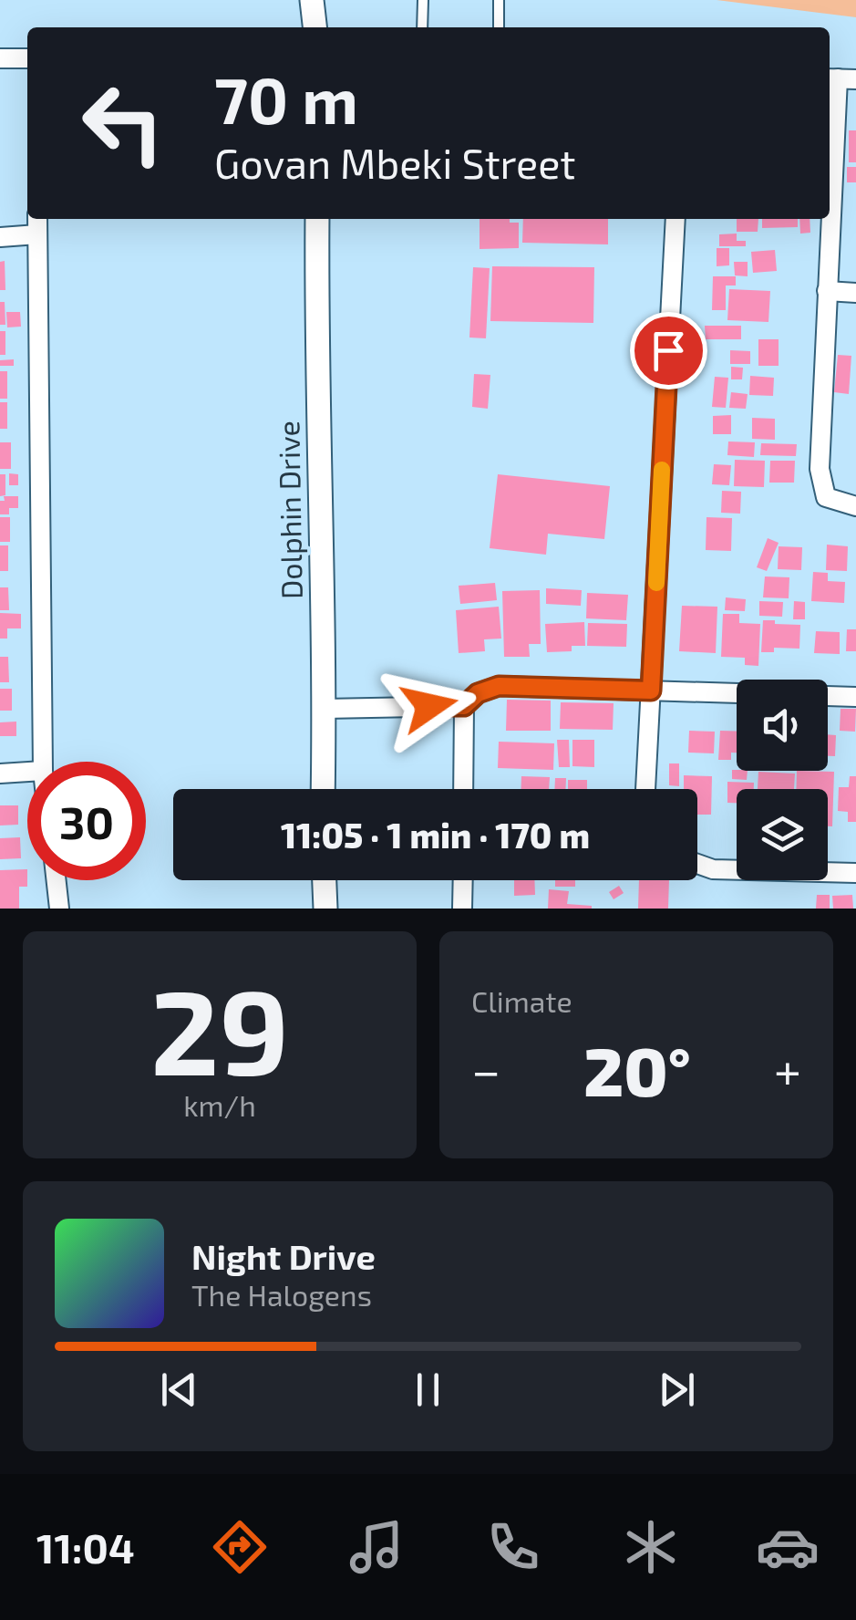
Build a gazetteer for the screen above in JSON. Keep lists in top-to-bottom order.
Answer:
{
  "streets": {
    "street": ["Dolphin Drive"]
  },
  "page": {
    "turn": ["70 m", "Govan Mbeki Street"],
    "limit": "30",
    "trip": "11:05 · 1 min · 170 m",
    "tile": [
      ["29", "km/h"],
      "Climate"
    ],
    "heat": ["−", "20°", "+"],
    "song": ["Night Drive", "The Halogens"],
    "tabs": "11:04"
  }
}
